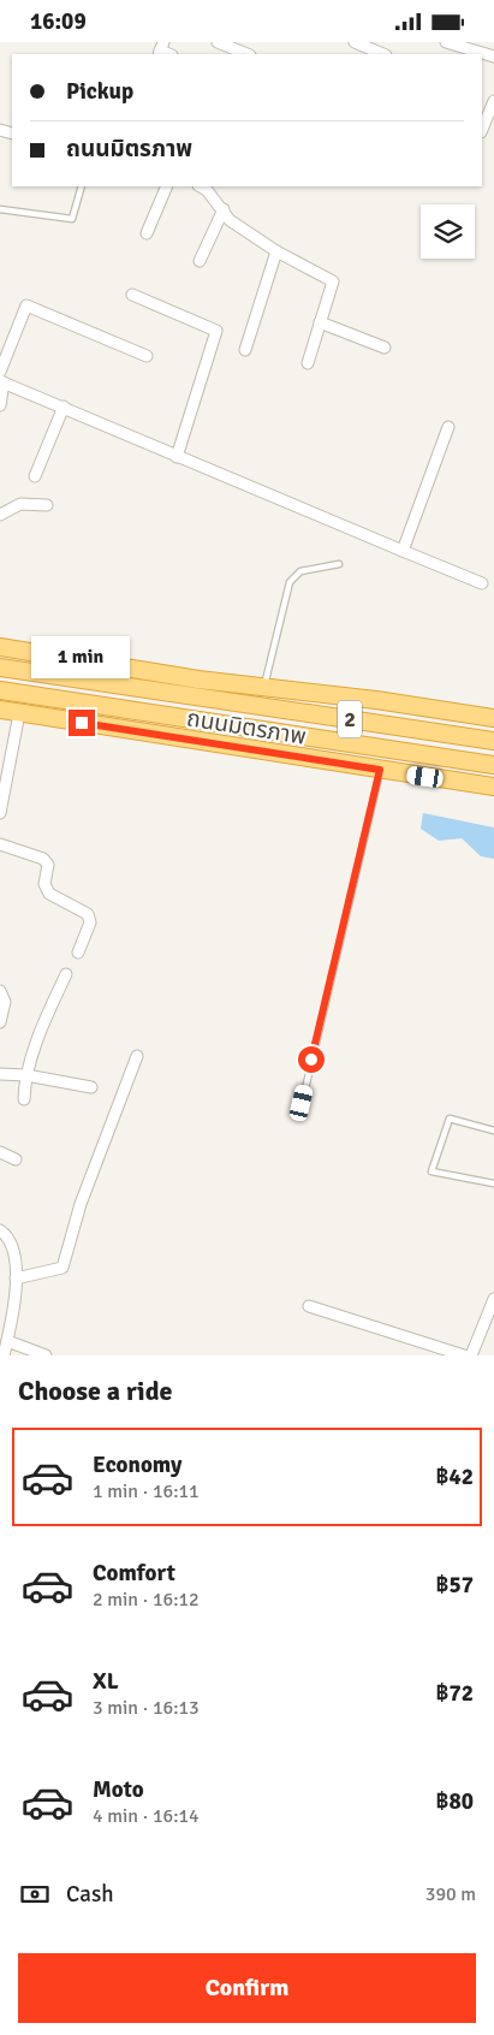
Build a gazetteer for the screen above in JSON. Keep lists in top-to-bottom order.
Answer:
{
  "streets": {
    "highway": ["2", "ถนนมิตรภาพ"]
  },
  "page": {
    "status": "16:09",
    "banner": ["Pickup", "ถนนมิตรภาพ"],
    "bubble": "1 min",
    "heading": "Choose a ride",
    "list": [
      {
        "name": "Economy",
        "note": "1 min · 16:11",
        "value": "฿42"
      },
      {
        "name": "Comfort",
        "note": "2 min · 16:12",
        "value": "฿57"
      },
      {
        "name": "XL",
        "note": "3 min · 16:13",
        "value": "฿72"
      },
      {
        "name": "Moto",
        "note": "4 min · 16:14",
        "value": "฿80"
      }
    ],
    "pay": ["Cash", "390 m"],
    "buttons": "Confirm"
  }
}
